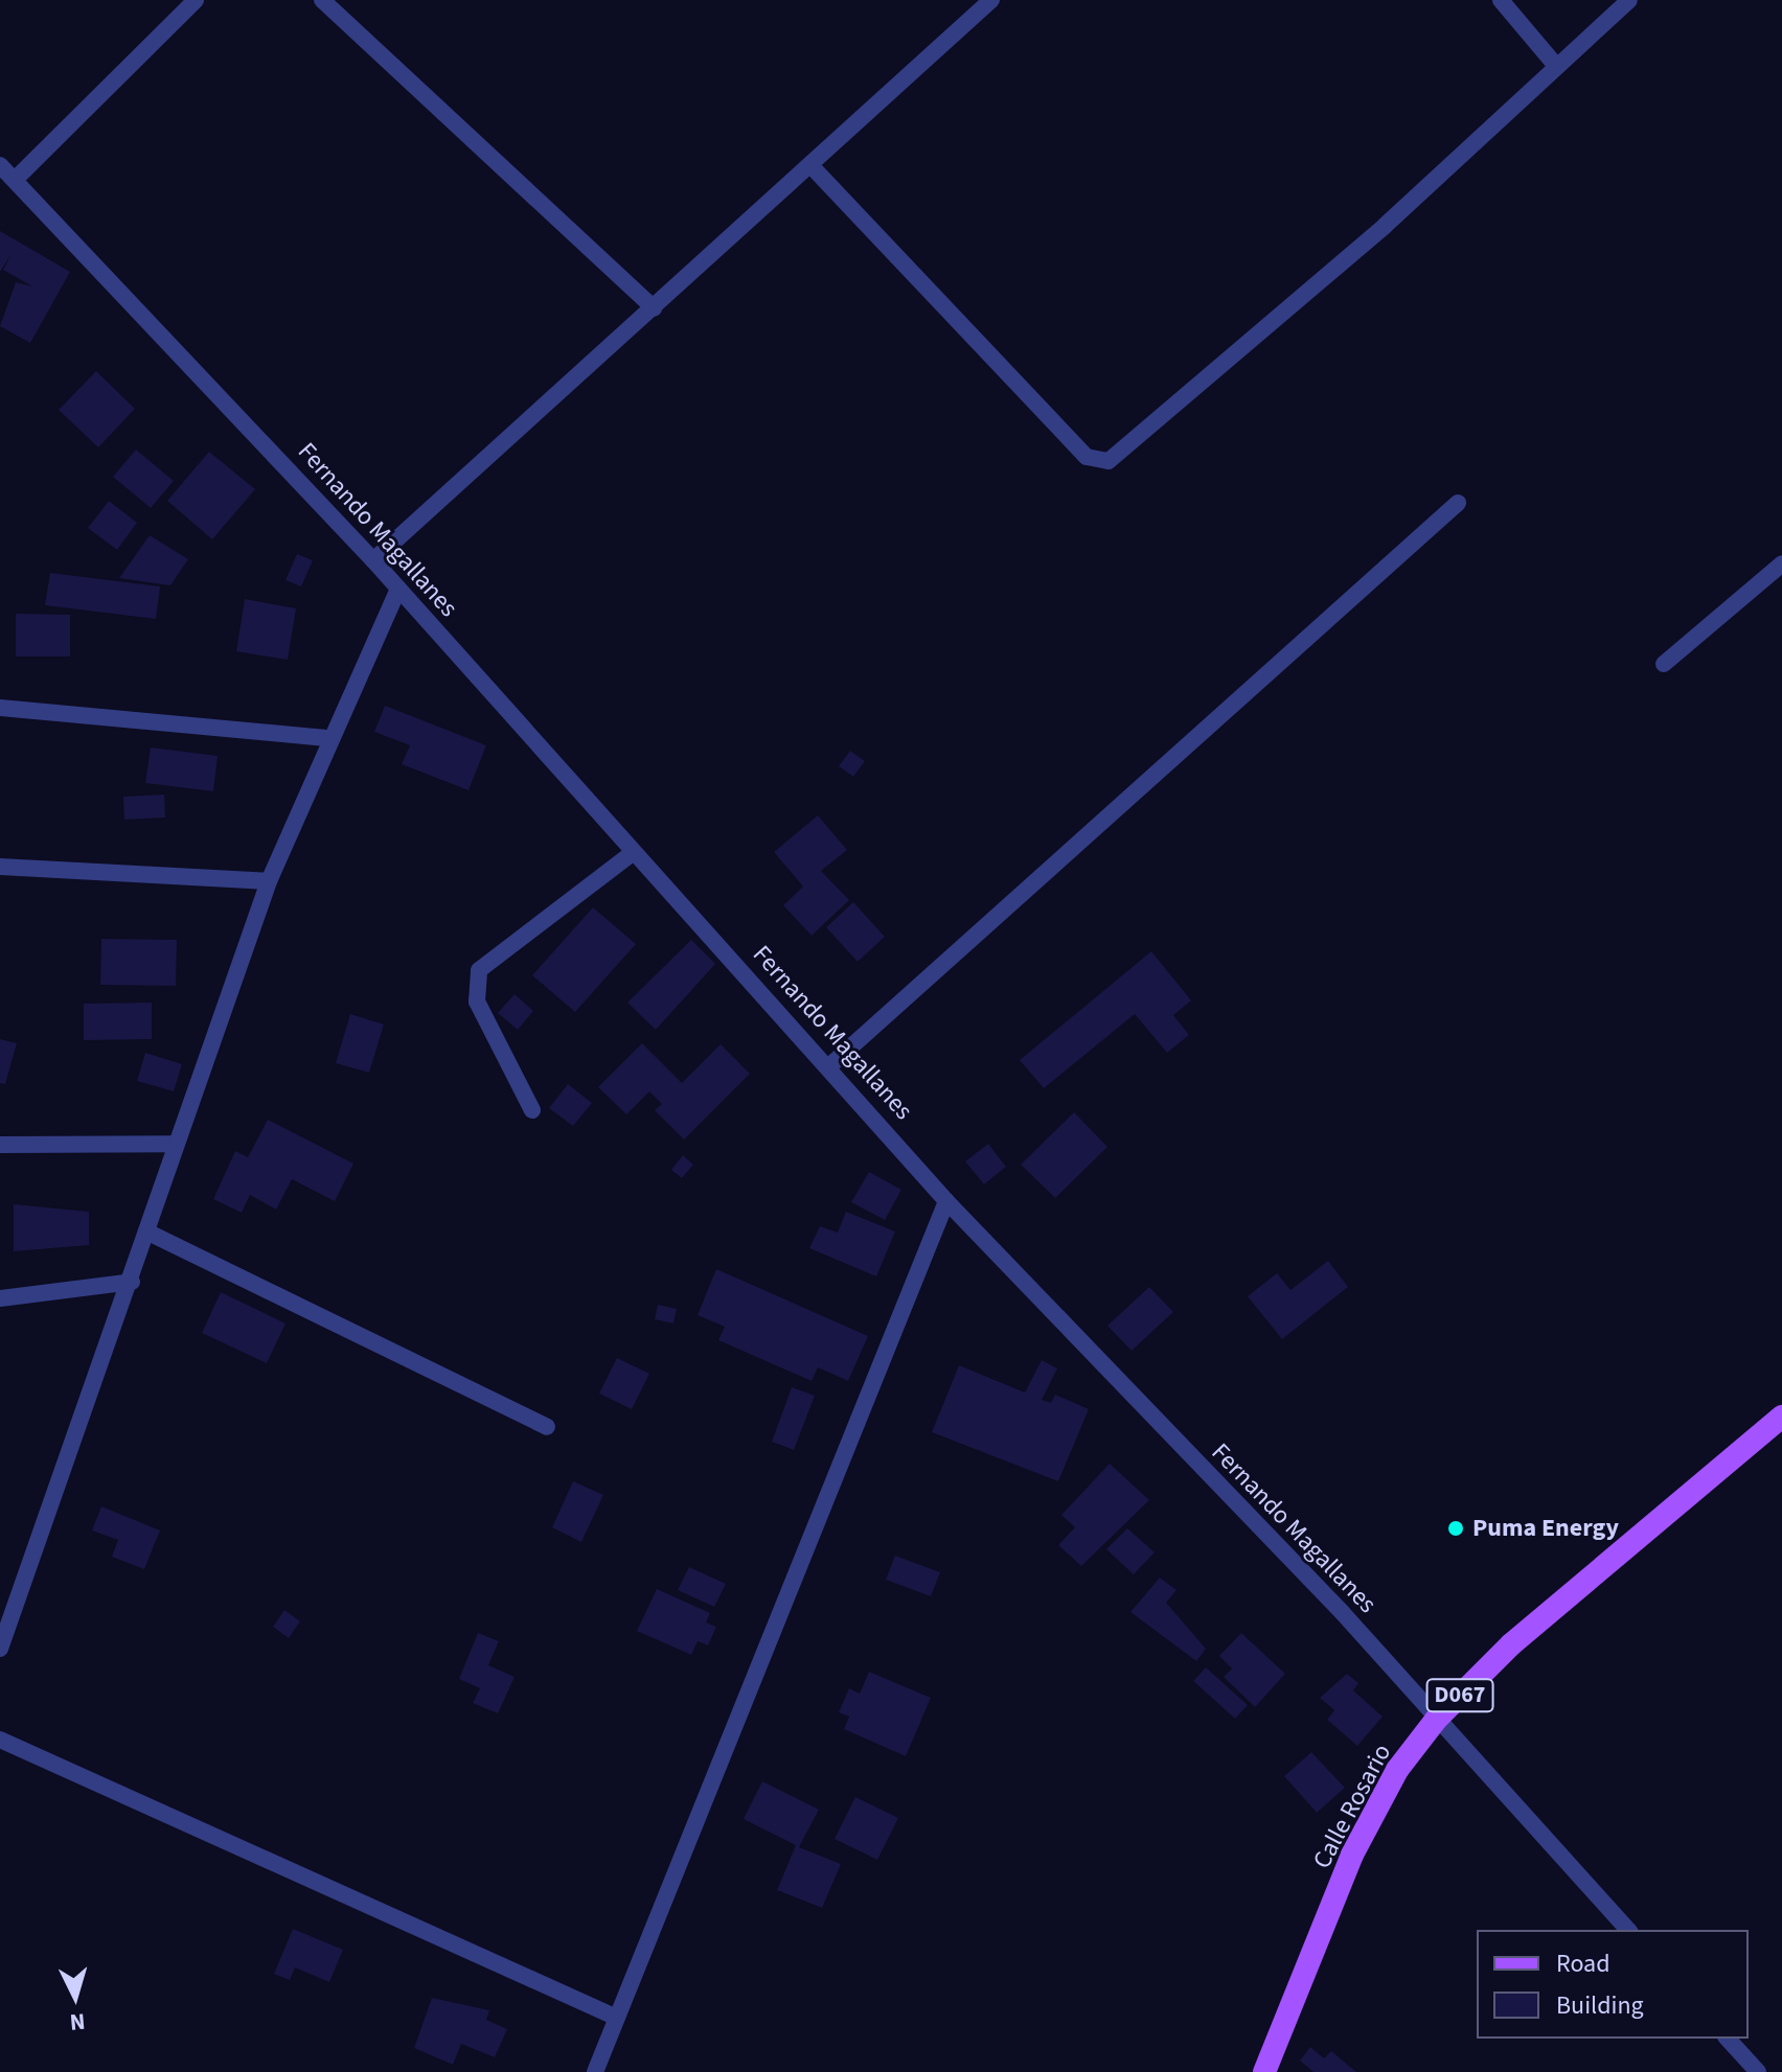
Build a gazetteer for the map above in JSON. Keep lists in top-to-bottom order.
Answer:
{
  "streets": {
    "main road": ["D067", "Calle Rosario"],
    "street": ["Fernando Magallanes"]
  },
  "crossings": [
    ["Fernando Magallanes", "Calle Rosario"]
  ],
  "places": ["Puma Energy"],
  "legend": ["Road", "Building"],
  "north": "bottom"
}
